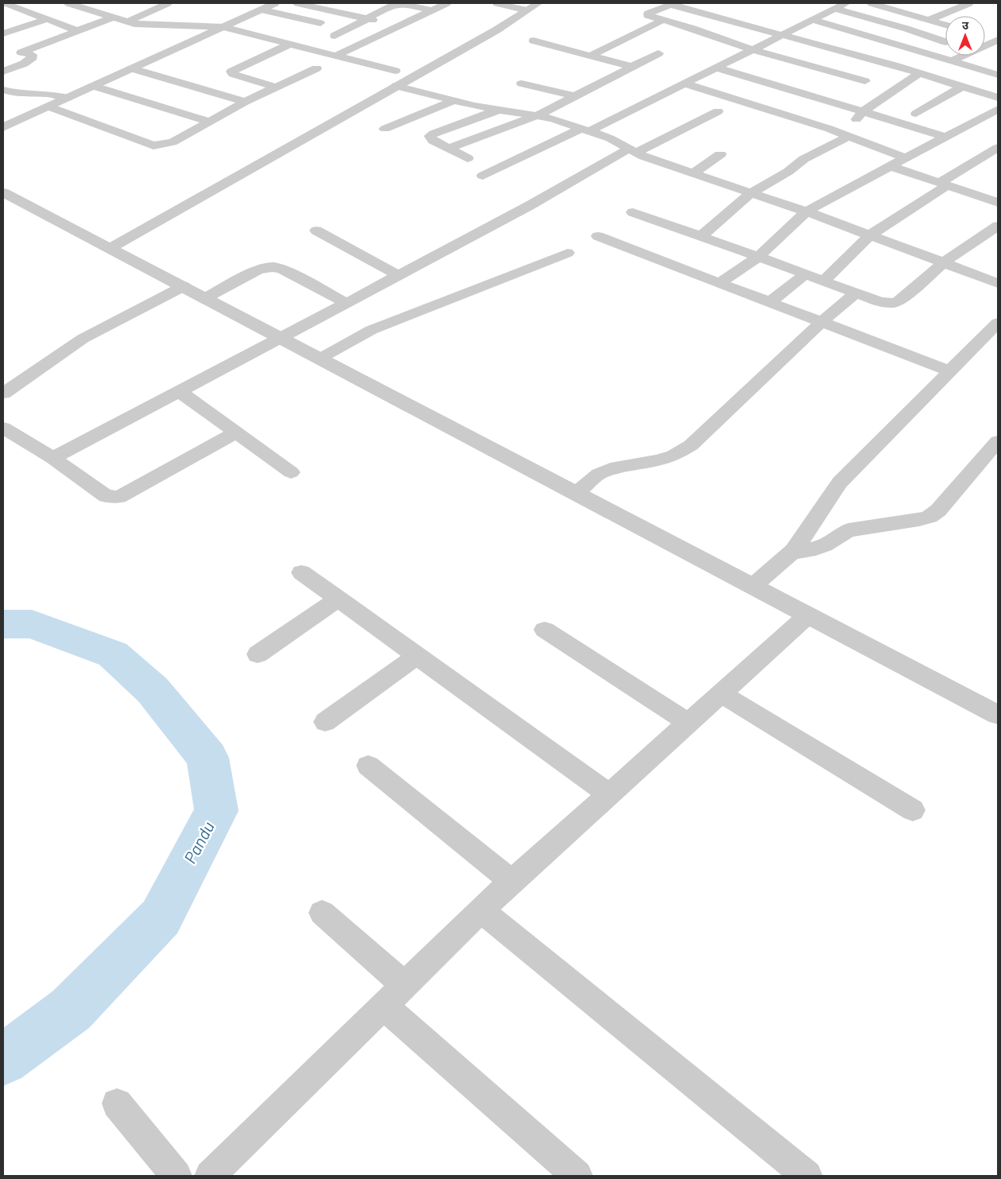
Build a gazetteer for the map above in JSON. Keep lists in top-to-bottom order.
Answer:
{
  "water": ["Pandu"],
  "north": "top"
}
